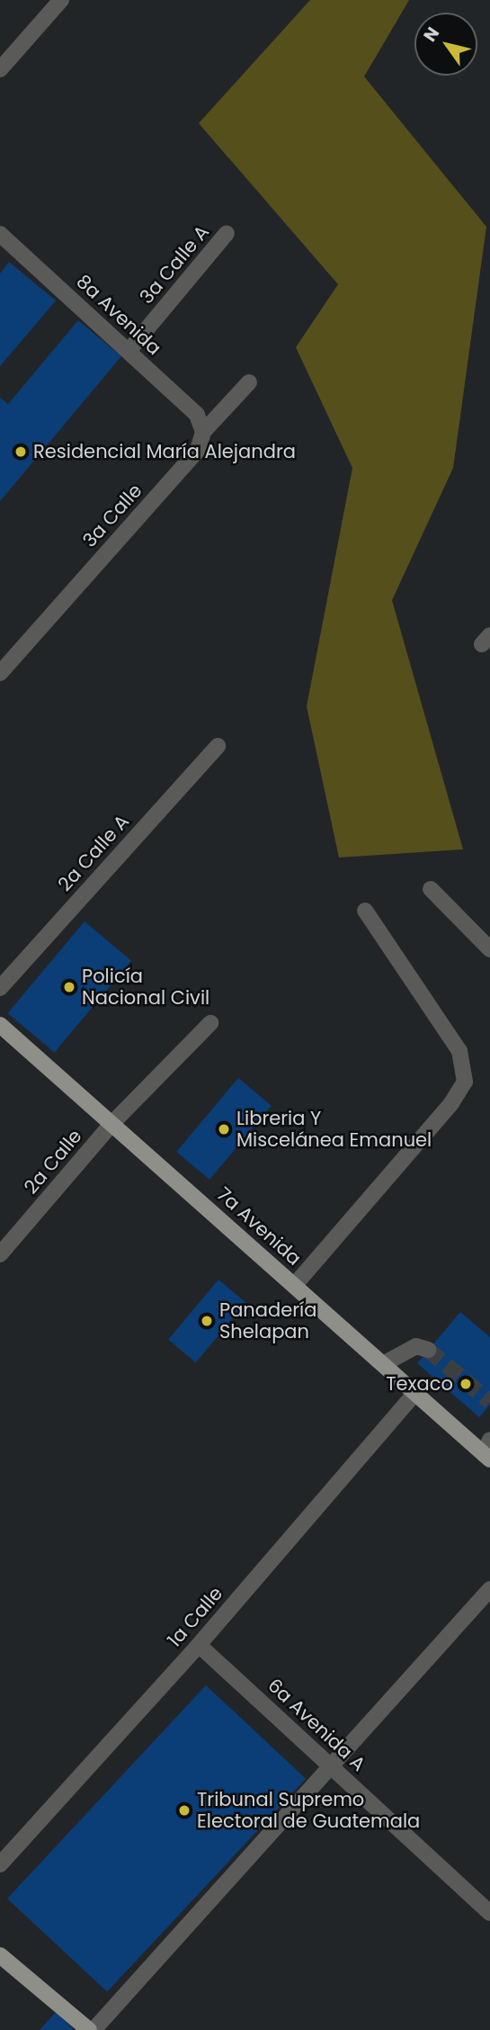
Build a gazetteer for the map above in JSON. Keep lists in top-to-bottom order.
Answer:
{
  "streets": {
    "main road": ["7a Avenida"],
    "street": [
      "3a Calle A",
      "8a Avenida",
      "3a Calle",
      "2a Calle A",
      "2a Calle",
      "1a Calle",
      "6a Avenida A"
    ]
  },
  "crossings": [
    ["3a Calle A", "8a Avenida"],
    ["8a Avenida", "3a Calle"],
    ["2a Calle", "7a Avenida"],
    ["7a Avenida", "1a Calle"],
    ["1a Calle", "6a Avenida A"]
  ],
  "places": [
    "Residencial María Alejandra",
    "Policía Nacional Civil",
    "Libreria Y Miscelánea Emanuel",
    "Panadería Shelapan",
    "Texaco",
    "Tribunal Supremo Electoral de Guatemala"
  ],
  "north": "top left"
}
